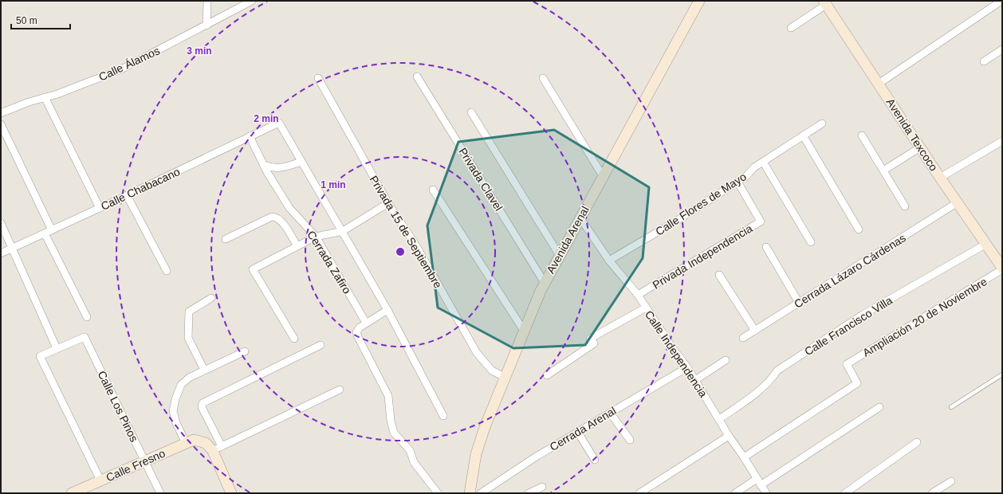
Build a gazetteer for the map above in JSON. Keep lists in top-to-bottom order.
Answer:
{
  "streets": {
    "main road": ["Avenida Texcoco", "Avenida Arenal", "Calle Fresno"],
    "street": [
      "Calle Álamos",
      "Privada Clavel",
      "Calle Chabacano",
      "Calle Flores de Mayo",
      "Privada 15 de Septiembre",
      "Privada Independencia",
      "Cerrada Zafiro",
      "Cerrada Lázaro Cárdenas",
      "Ampliación 20 de Noviembre",
      "Calle Francisco Villa",
      "Calle Independencia",
      "Calle Los Pinos",
      "Cerrada Arenal"
    ]
  },
  "crossings": [
    ["Avenida Texcoco", "Cerrada Lázaro Cárdenas"],
    ["Avenida Texcoco", "Ampliación 20 de Noviembre"],
    ["Avenida Texcoco", "Calle Francisco Villa"],
    ["Privada Clavel", "Avenida Arenal"],
    ["Calle Chabacano", "Cerrada Zafiro"],
    ["Calle Flores de Mayo", "Privada Independencia"],
    ["Calle Flores de Mayo", "Calle Independencia"],
    ["Privada 15 de Septiembre", "Avenida Arenal"],
    ["Avenida Arenal", "Calle Independencia"],
    ["Privada Independencia", "Calle Independencia"],
    ["Ampliación 20 de Noviembre", "Calle Independencia"],
    ["Calle Francisco Villa", "Calle Independencia"],
    ["Calle Independencia", "Cerrada Arenal"],
    ["Calle Los Pinos", "Calle Fresno"]
  ],
  "scale_bar": "50 m",
  "rings": ["3 min", "2 min", "1 min"]
}
